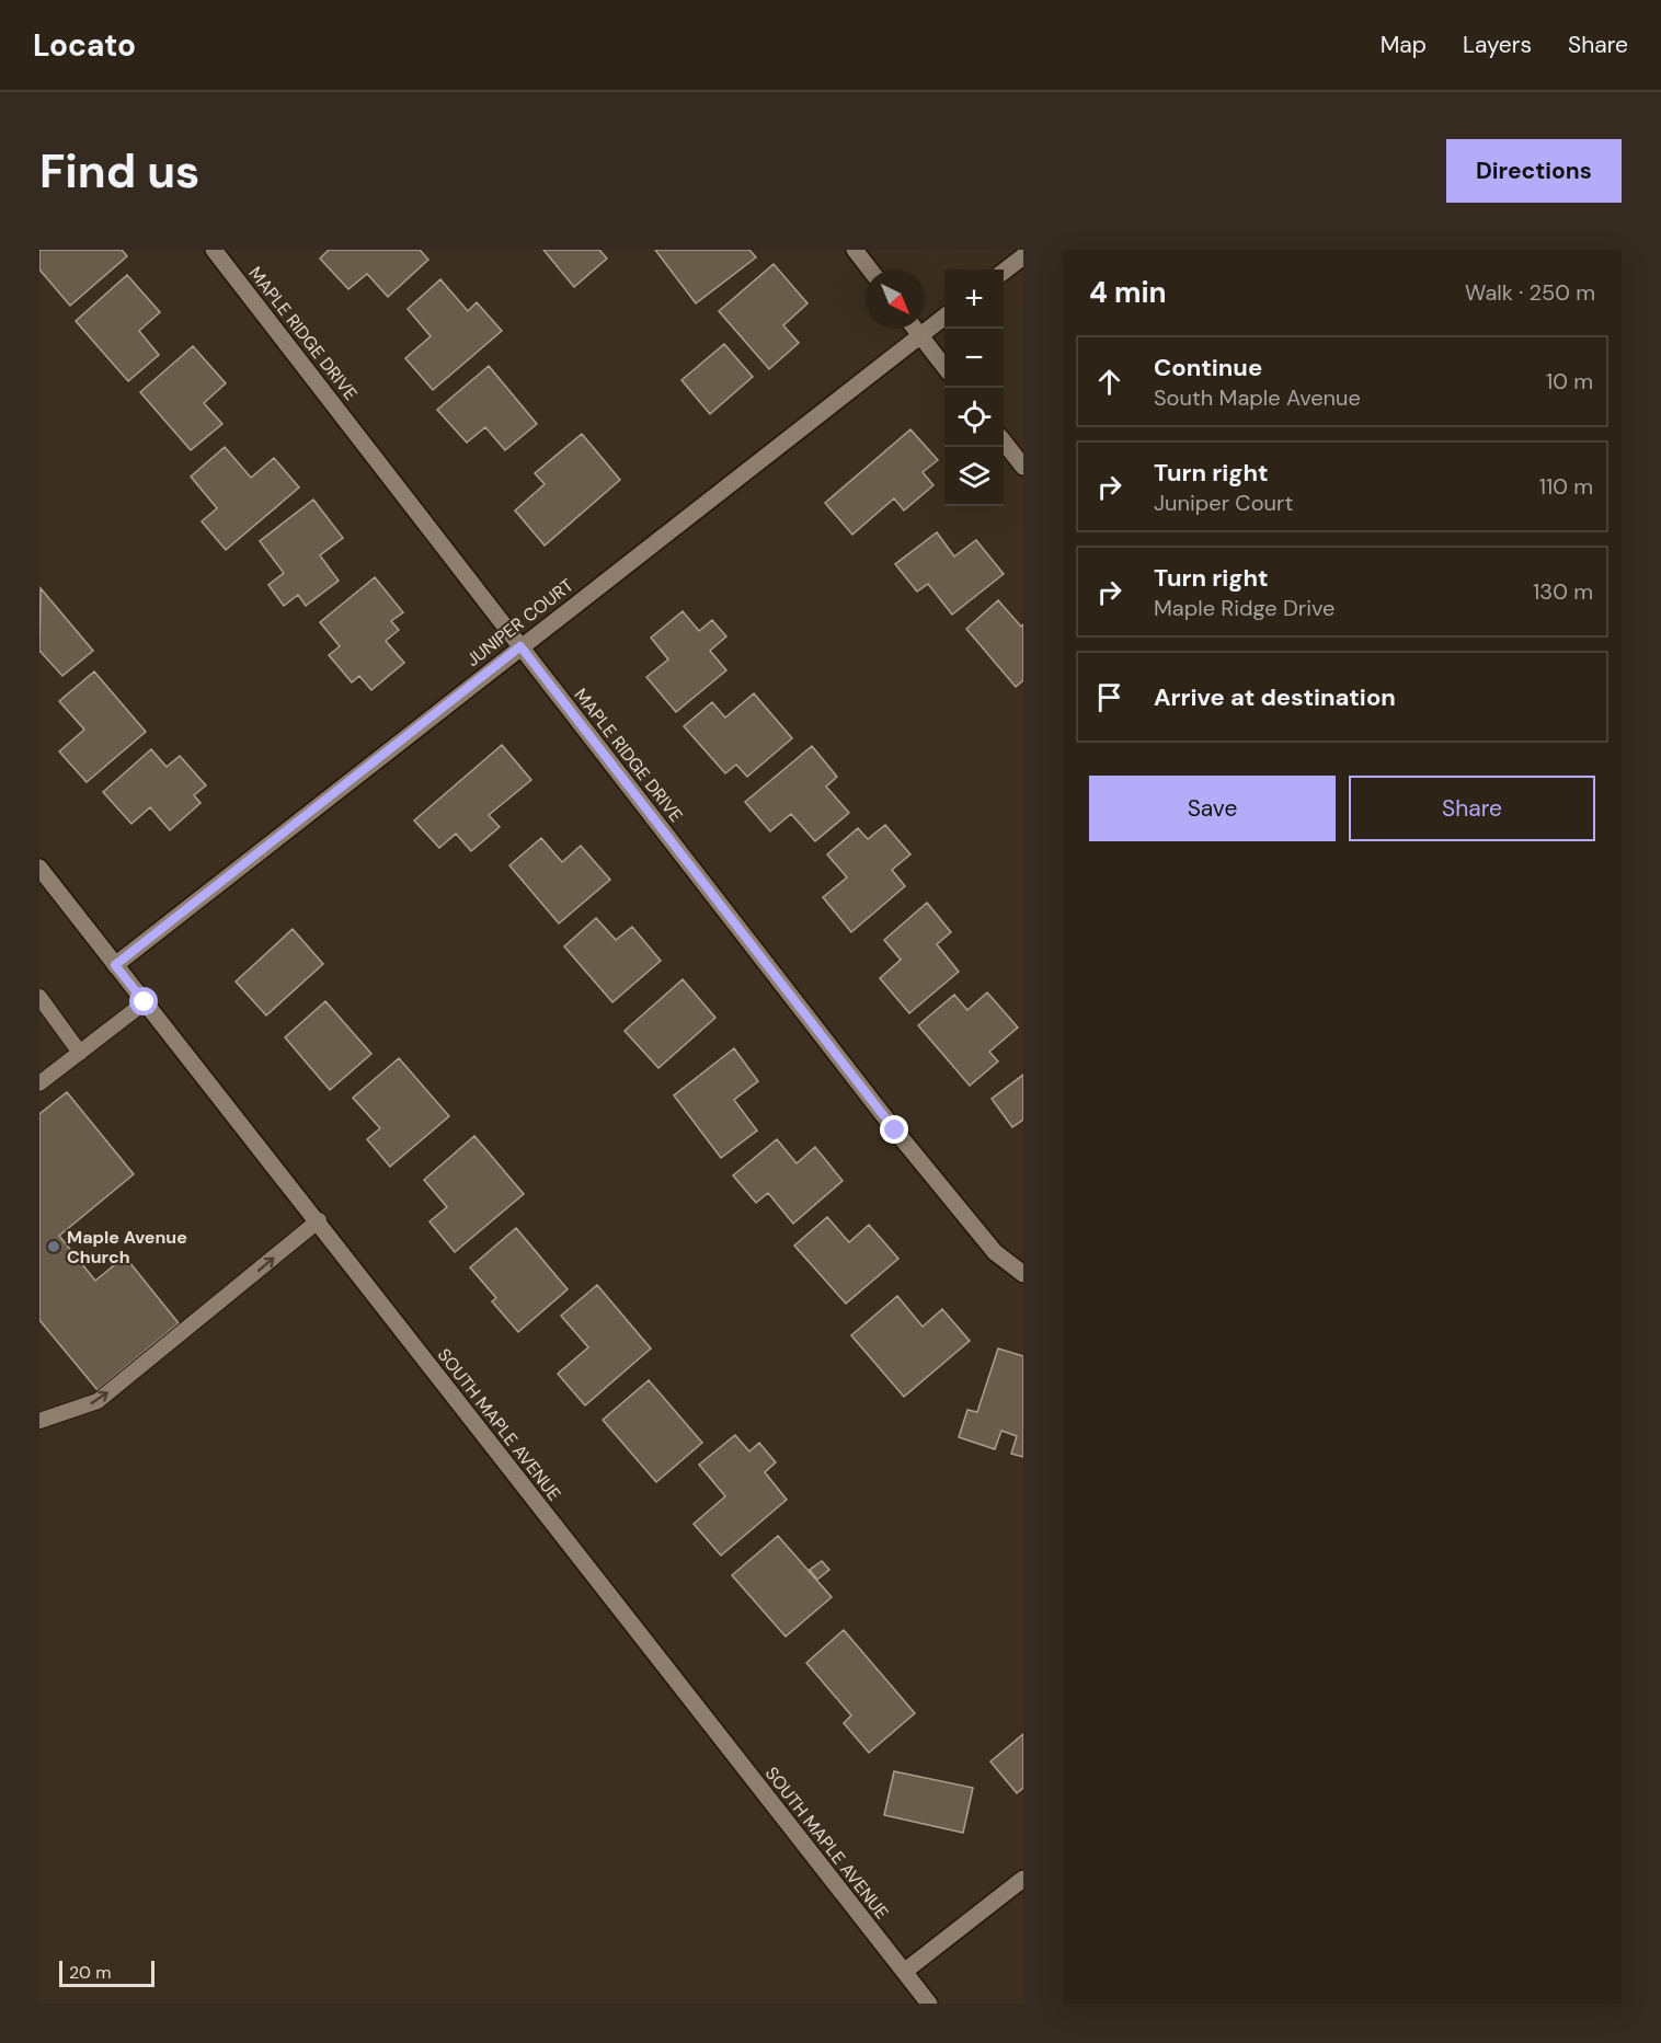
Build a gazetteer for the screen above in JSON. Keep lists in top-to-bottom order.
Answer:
{
  "streets": {
    "street": ["MAPLE RIDGE DRIVE", "JUNIPER COURT", "SOUTH MAPLE AVENUE"]
  },
  "crossings": [
    ["MAPLE RIDGE DRIVE", "JUNIPER COURT"],
    ["JUNIPER COURT", "SOUTH MAPLE AVENUE"]
  ],
  "places": ["Maple Avenue Church"],
  "scale_bar": "20 m",
  "north": "bottom right",
  "page": {
    "header": "Locato",
    "nav": ["Map", "Layers", "Share"],
    "buttons": [
      "Directions",
      ["Save", "Share"]
    ],
    "title": "Find us",
    "heading": ["4 min", "Walk · 250 m"],
    "map_buttons": ["+", "−"],
    "list": [
      ["Continue", "South Maple Avenue", "10 m"],
      ["Turn right", "Juniper Court", "110 m"],
      ["Turn right", "Maple Ridge Drive", "130 m"],
      "Arrive at destination"
    ],
    "scale": "20 m"
  }
}
